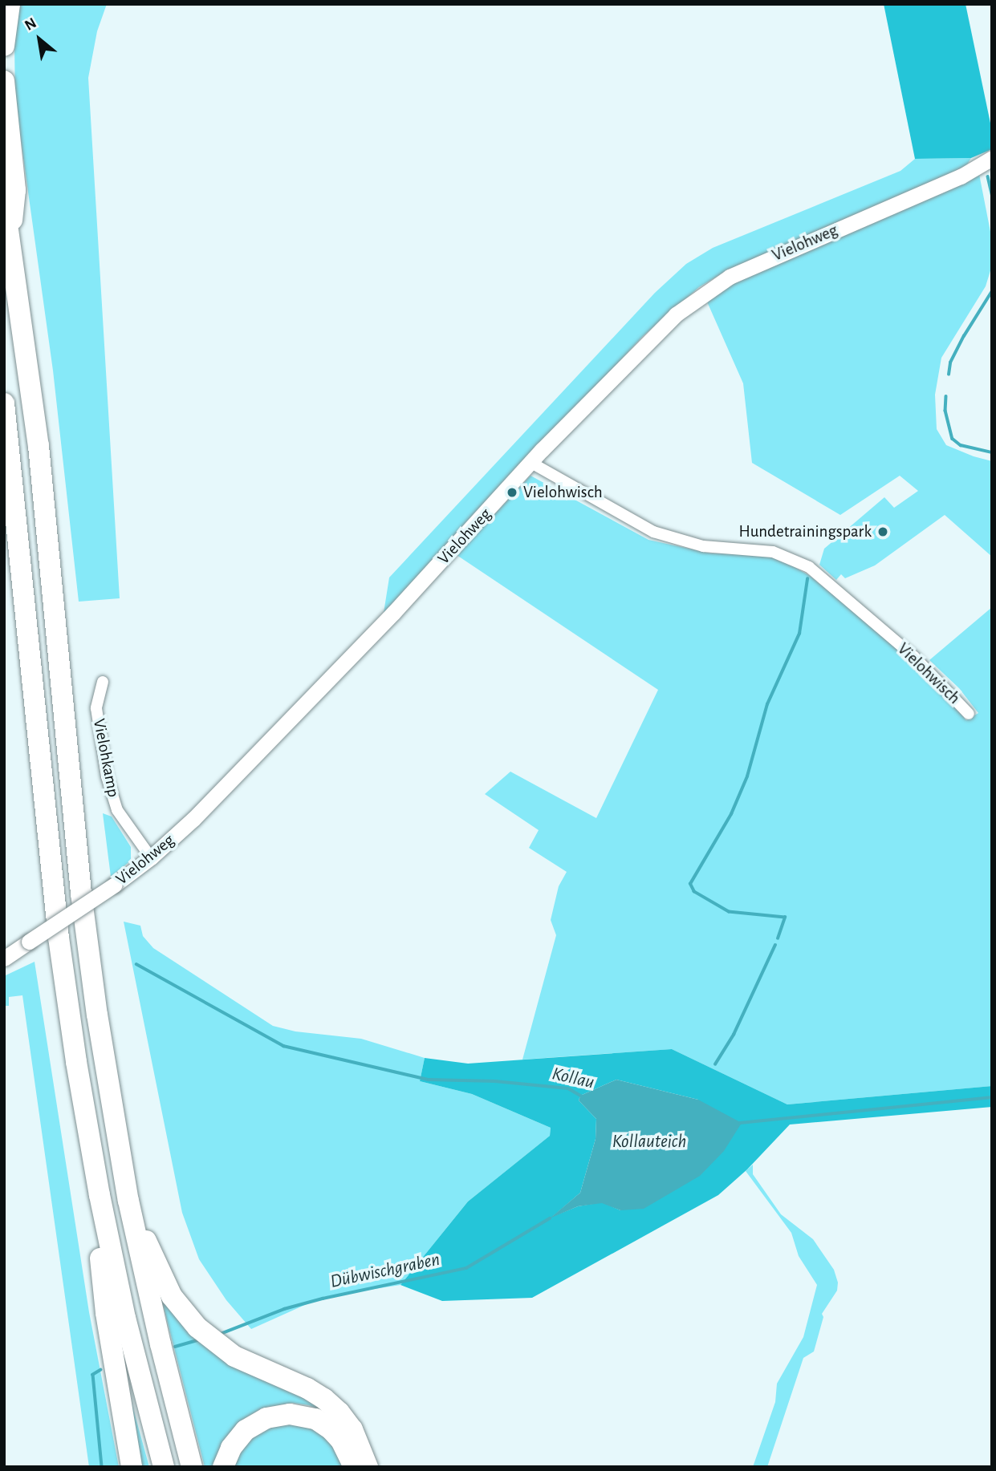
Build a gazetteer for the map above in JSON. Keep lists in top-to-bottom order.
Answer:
{
  "streets": {
    "street": ["Vielohweg", "Vielohwisch", "Vielohkamp"]
  },
  "crossings": [
    ["Vielohweg", "Vielohwisch"],
    ["Vielohweg", "Vielohkamp"]
  ],
  "water": ["Kollau", "Kollauteich", "Dübwischgraben"],
  "places": ["Vielohwisch", "Hundetrainingspark"],
  "north": "top left"
}
